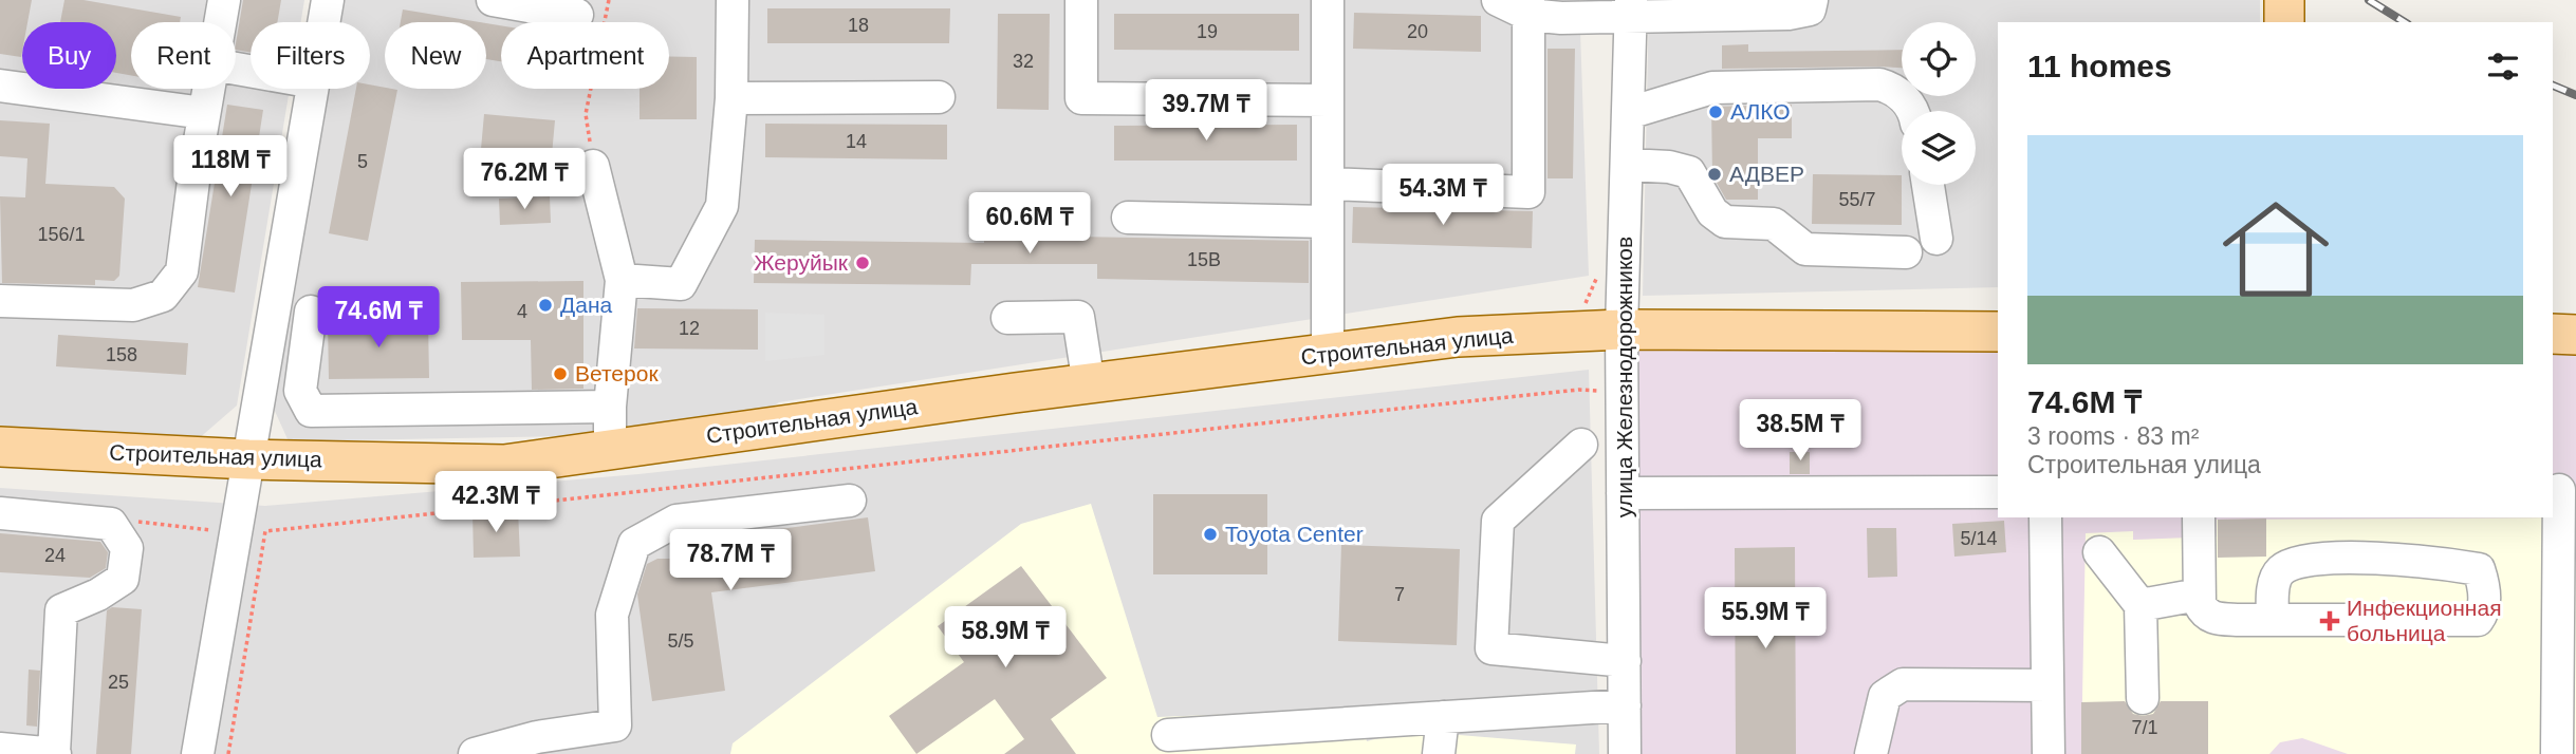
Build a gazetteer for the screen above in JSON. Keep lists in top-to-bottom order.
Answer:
{
  "streets": {
    "main road": ["Строительная улица"],
    "street": ["улица Железнодорожников"]
  },
  "crossings": [
    ["Строительная улица", "улица Железнодорожников"]
  ],
  "places": {
    "other": [
      "АЛКО",
      "АДВЕР",
      "Жеруйык",
      "Дана",
      "Ветерок",
      "Toyota Center"
    ],
    "health": ["Инфекционная больница"]
  },
  "house_numbers": [
    "18",
    "19",
    "20",
    "32",
    "14",
    "5",
    "55/7",
    "156/1",
    "15В",
    "4",
    "12",
    "158",
    "5/14",
    "24",
    "7",
    "5/5",
    "25",
    "7/1"
  ],
  "page": {
    "chip": [
      "Buy",
      "Rent",
      "Filters",
      "New",
      "Apartment"
    ],
    "heading": "11 homes",
    "price": [
      "39.7M ₸",
      "118M ₸",
      "76.2M ₸",
      "54.3M ₸",
      "60.6M ₸",
      "74.6M ₸",
      "38.5M ₸",
      "42.3M ₸",
      "78.7M ₸",
      "55.9M ₸",
      "58.9M ₸"
    ],
    "list": [
      {
        "name": "74.6M ₸",
        "note": "3 rooms · 83 m² · Строительная улица"
      }
    ]
  }
}
